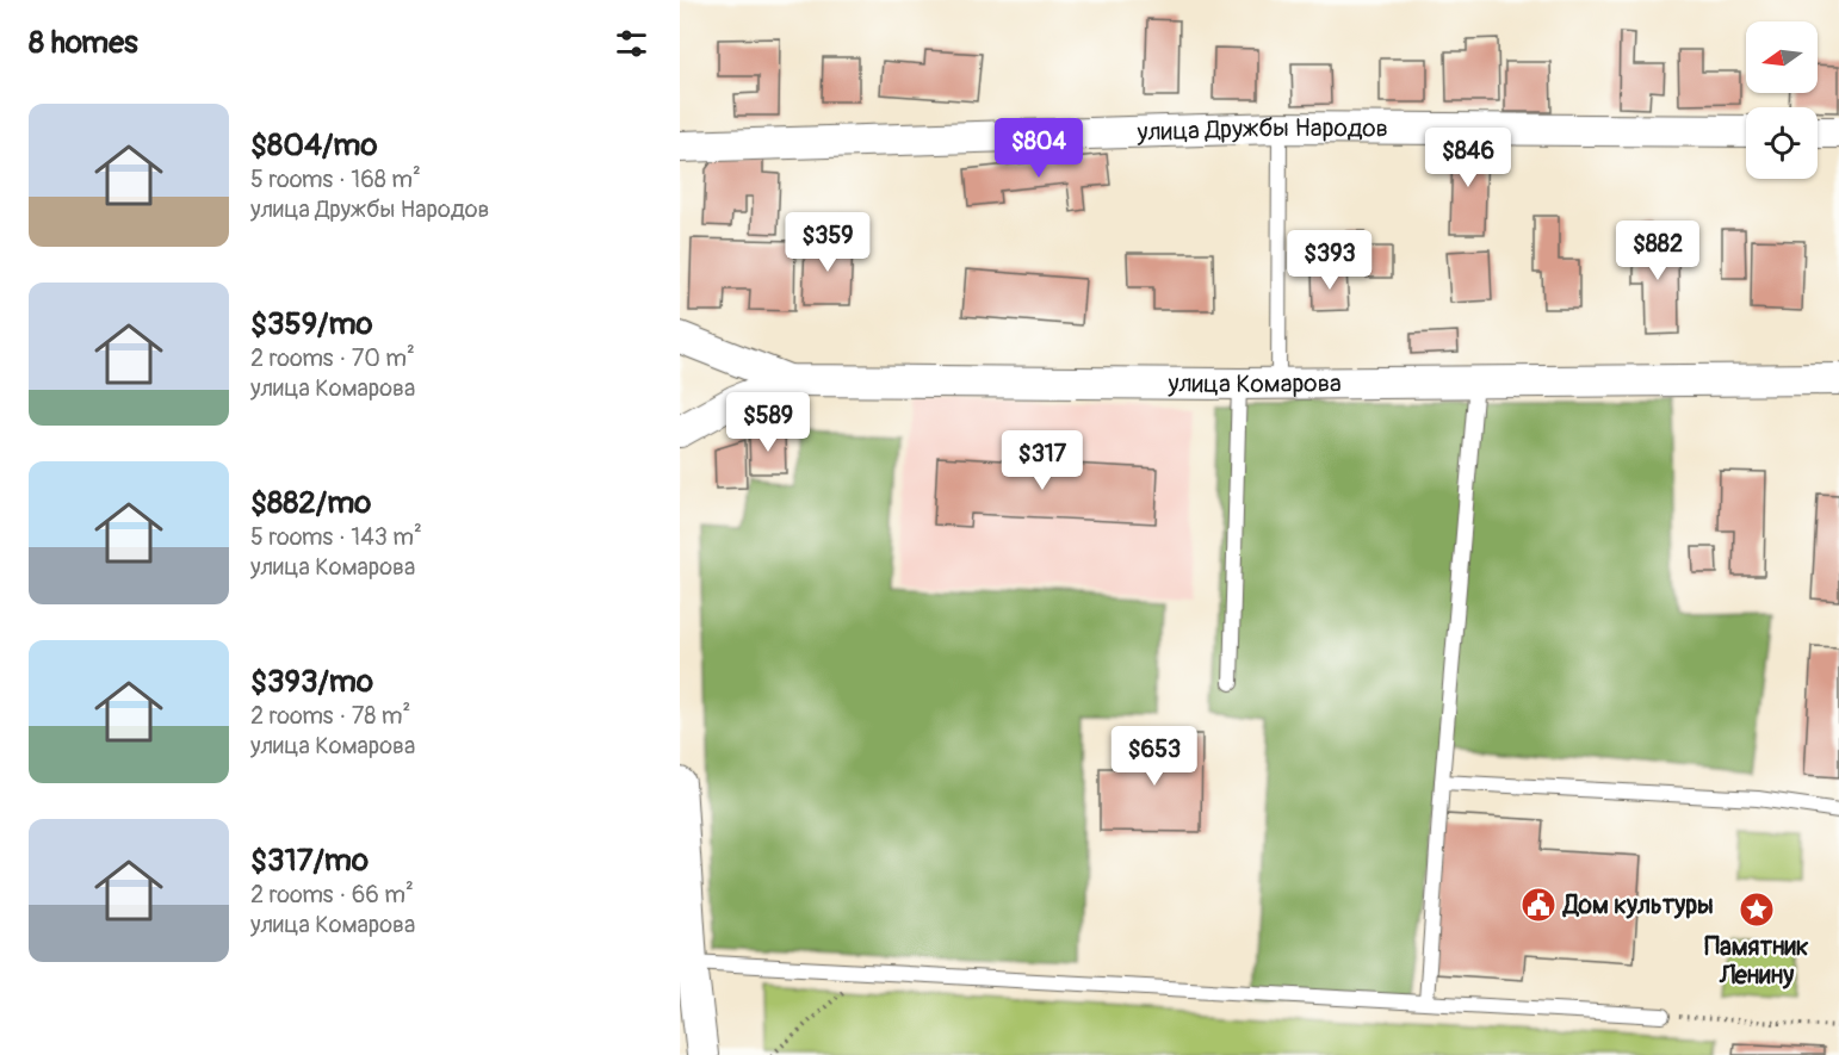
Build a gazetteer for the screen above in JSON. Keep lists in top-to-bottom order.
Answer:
{
  "streets": {
    "street": ["улица Дружбы Народов", "улица Комарова"]
  },
  "places": {
    "public building": ["Дом культуры"],
    "place": ["Памятник Ленину"]
  },
  "north": "left",
  "page": {
    "heading": "8 homes",
    "list": [
      {
        "name": "$804/mo",
        "note": "5 rooms · 168 m² · улица Дружбы Народов"
      },
      {
        "name": "$359/mo",
        "note": "2 rooms · 70 m² · улица Комарова"
      },
      {
        "name": "$882/mo",
        "note": "5 rooms · 143 m² · улица Комарова"
      },
      {
        "name": "$393/mo",
        "note": "2 rooms · 78 m² · улица Комарова"
      },
      {
        "name": "$317/mo",
        "note": "2 rooms · 66 m² · улица Комарова"
      }
    ],
    "price": [
      "$804",
      "$846",
      "$359",
      "$882",
      "$393",
      "$589",
      "$317",
      "$653"
    ]
  }
}
